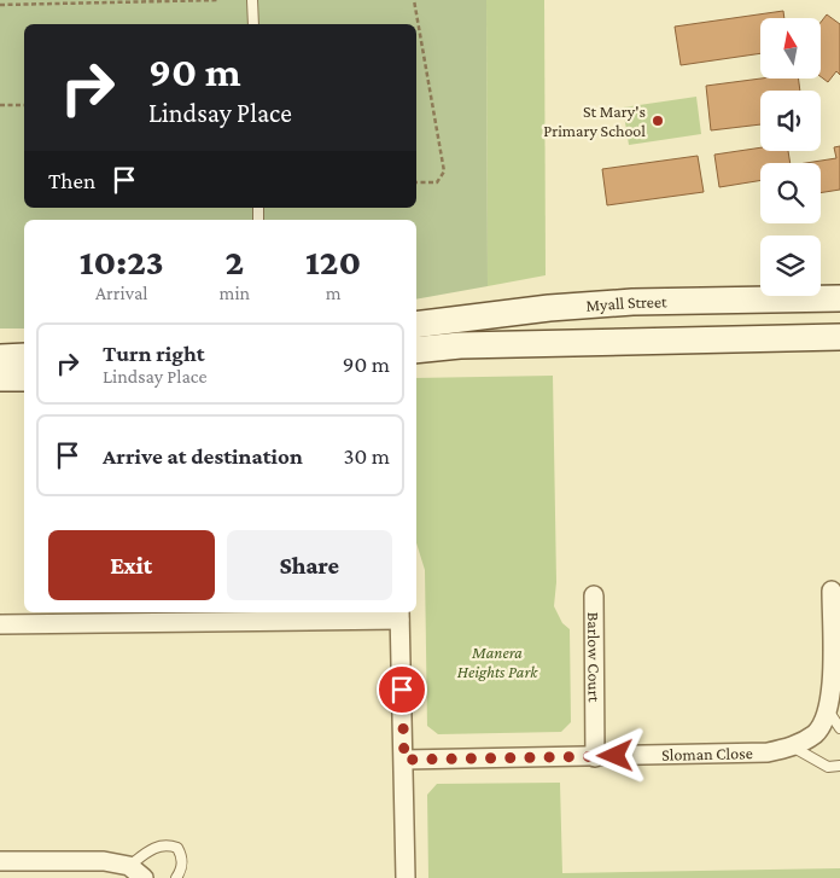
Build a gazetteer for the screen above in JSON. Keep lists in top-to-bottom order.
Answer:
{
  "streets": {
    "street": ["Myall Street", "Barlow Court", "Sloman Close"]
  },
  "crossings": [
    ["Barlow Court", "Sloman Close"]
  ],
  "parks": ["Manera Heights Park"],
  "places": ["St Mary's Primary School"],
  "north": "top",
  "page": {
    "turn": ["90 m", "Lindsay Place"],
    "then": "Then",
    "eta": [
      "10:23",
      "Arrival",
      "2",
      "min",
      "120",
      "m"
    ],
    "list": [
      {
        "name": "Turn right",
        "note": "Lindsay Place",
        "value": "90 m"
      },
      {
        "name": "Arrive at destination",
        "value": "30 m"
      }
    ],
    "buttons": ["Exit", "Share"]
  }
}
